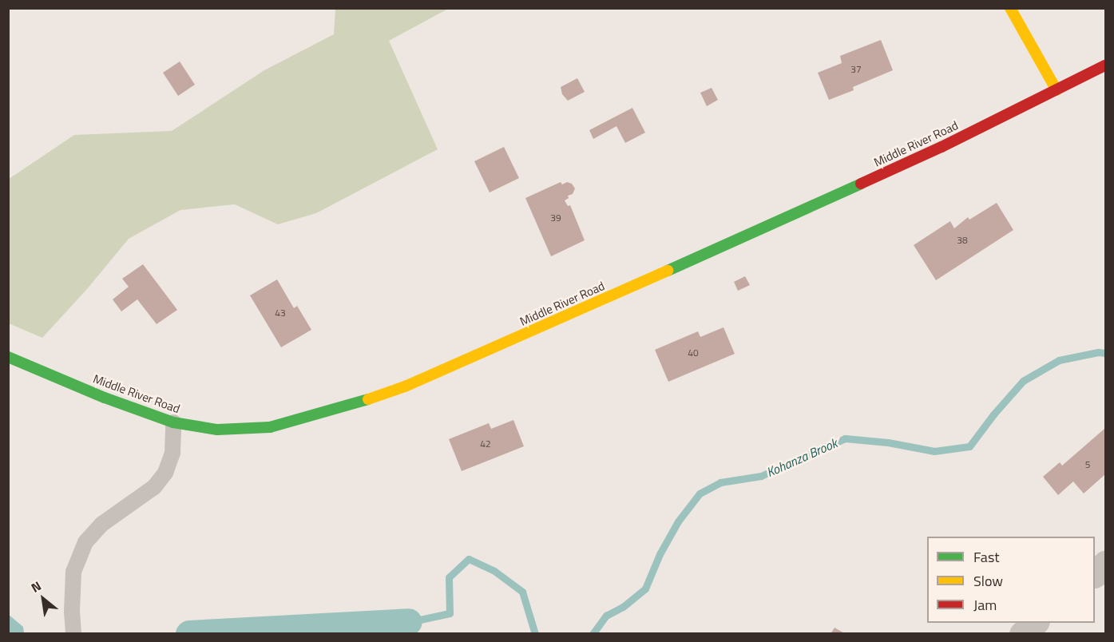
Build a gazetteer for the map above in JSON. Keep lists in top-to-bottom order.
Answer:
{
  "streets": {
    "main road": ["Middle River Road"]
  },
  "water": ["Kohanza Brook"],
  "house_numbers": [
    "37",
    "39",
    "38",
    "43",
    "40",
    "42",
    "5"
  ],
  "legend": ["Fast", "Slow", "Jam"],
  "north": "top left"
}
